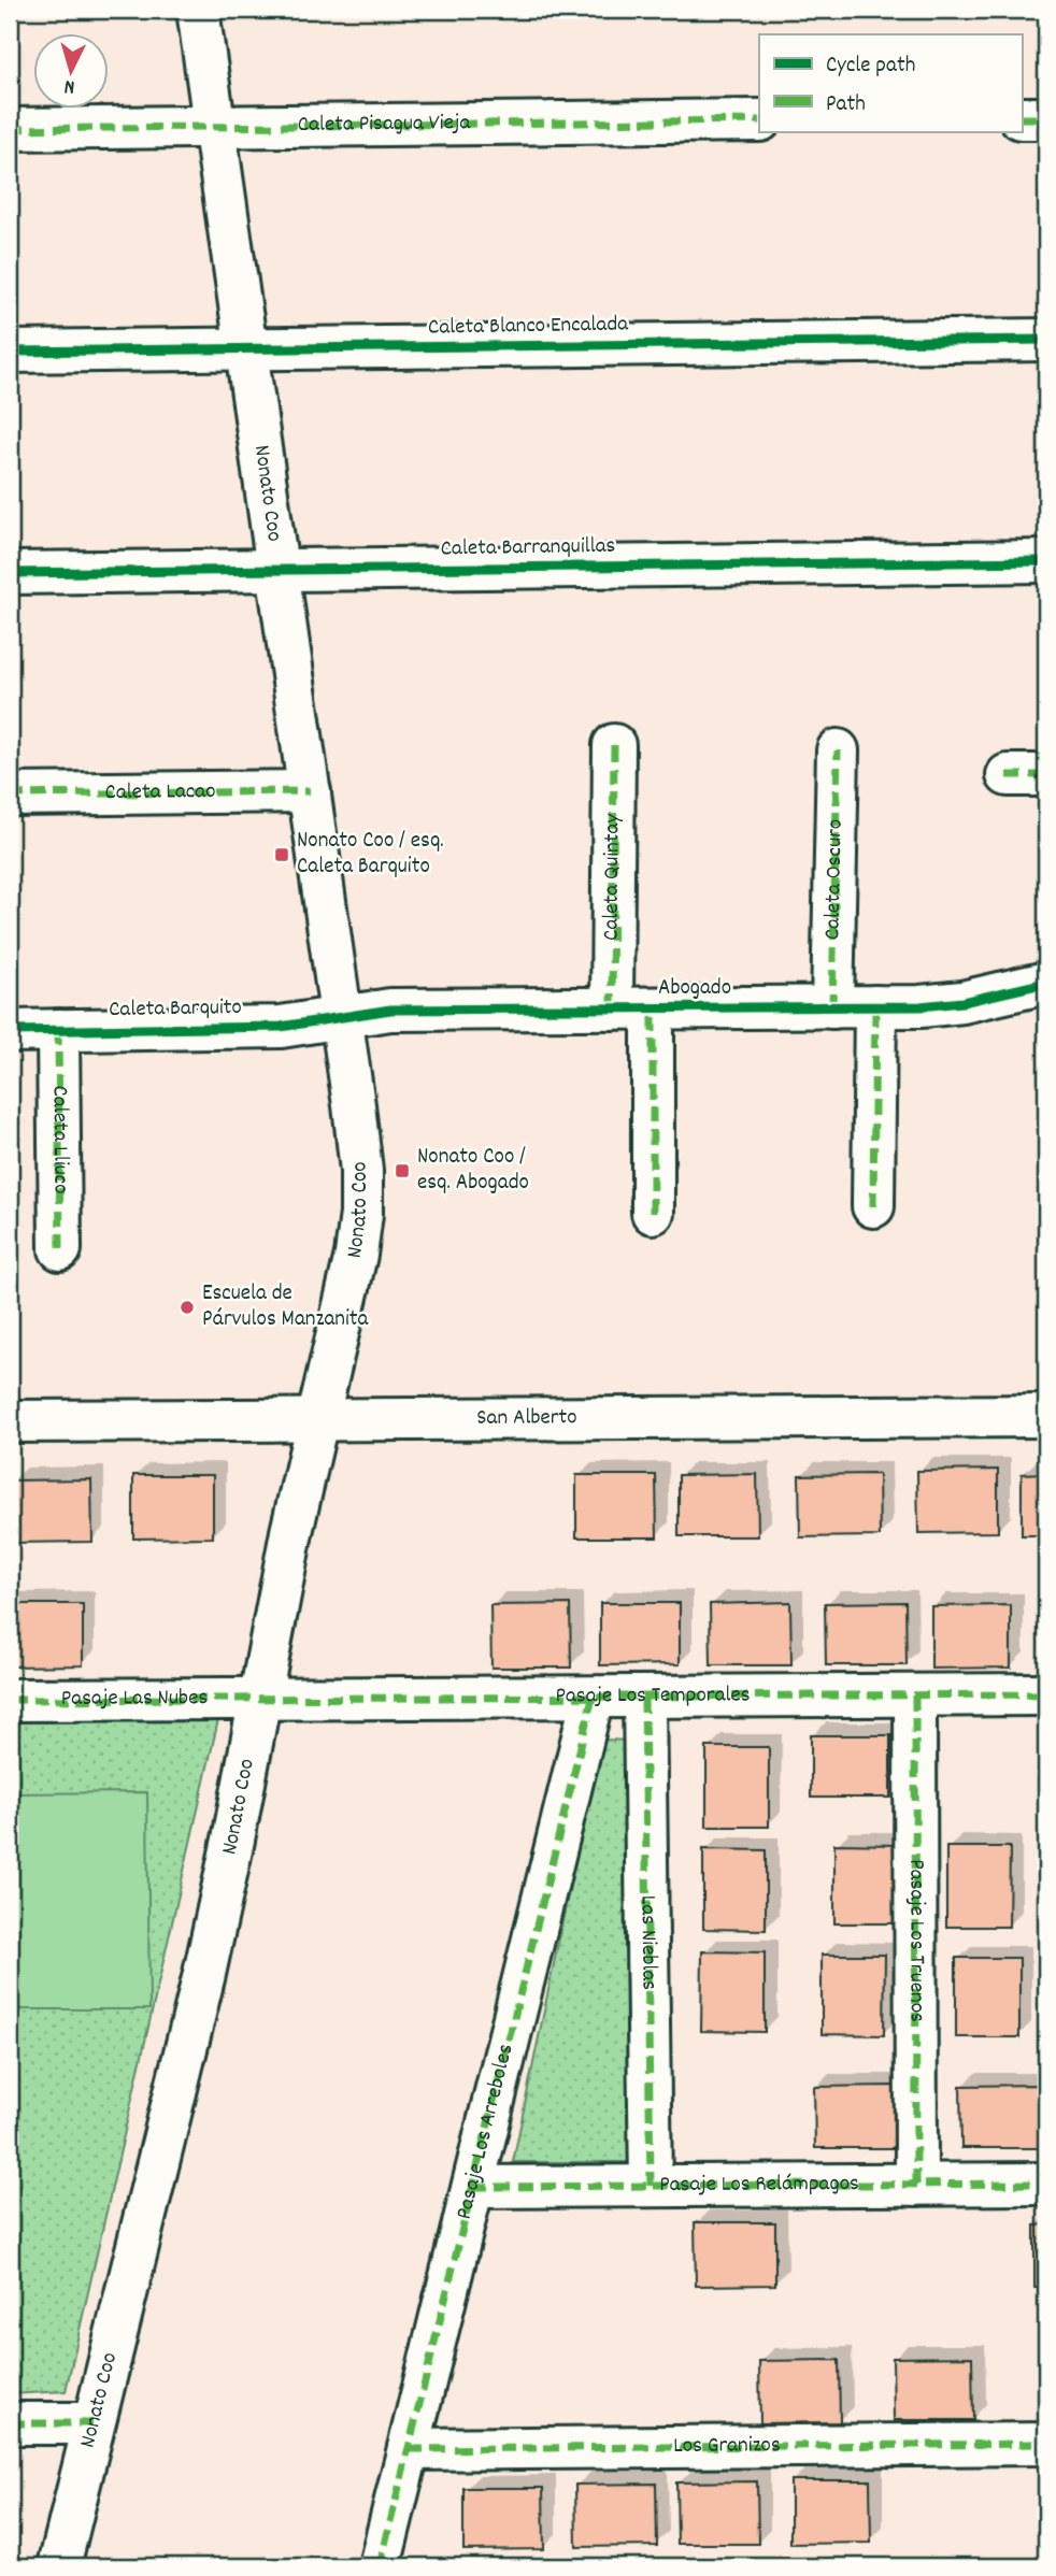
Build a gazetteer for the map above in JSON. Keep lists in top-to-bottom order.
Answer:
{
  "streets": {
    "street": [
      "Caleta Pisagua Vieja",
      "Caleta Blanco Encalada",
      "Nonato Coo",
      "Caleta Barranquillas",
      "Caleta Lacao",
      "Caleta Quintay",
      "Caleta Oscuro",
      "Abogado",
      "Caleta Barquito",
      "Caleta Lliuco",
      "San Alberto",
      "Pasaje Los Temporales",
      "Pasaje Las Nubes",
      "Pasaje Los Truenos",
      "Las Nieblas",
      "Pasaje Los Arreboles",
      "Pasaje Los Relámpagos",
      "Los Granizos"
    ]
  },
  "crossings": [
    ["Caleta Pisagua Vieja", "Nonato Coo"],
    ["Caleta Blanco Encalada", "Nonato Coo"],
    ["Nonato Coo", "Caleta Barranquillas"],
    ["Nonato Coo", "Caleta Lacao"],
    ["Nonato Coo", "Abogado"],
    ["Nonato Coo", "Caleta Barquito"],
    ["Nonato Coo", "San Alberto"],
    ["Nonato Coo", "Pasaje Los Temporales"],
    ["Nonato Coo", "Pasaje Las Nubes"],
    ["Caleta Quintay", "Abogado"],
    ["Caleta Oscuro", "Abogado"],
    ["Abogado", "Caleta Barquito"],
    ["Caleta Barquito", "Caleta Lliuco"],
    ["Pasaje Los Temporales", "Pasaje Las Nubes"],
    ["Pasaje Los Temporales", "Pasaje Los Truenos"],
    ["Pasaje Los Temporales", "Las Nieblas"],
    ["Pasaje Los Temporales", "Pasaje Los Arreboles"],
    ["Pasaje Los Truenos", "Pasaje Los Relámpagos"],
    ["Las Nieblas", "Pasaje Los Relámpagos"],
    ["Pasaje Los Arreboles", "Pasaje Los Relámpagos"],
    ["Pasaje Los Arreboles", "Los Granizos"]
  ],
  "places": {
    "transit": ["Nonato Coo / esq. Caleta Barquito", "Nonato Coo / esq. Abogado"],
    "other": ["Escuela de Párvulos Manzanita"]
  },
  "legend": ["Cycle path", "Path"],
  "north": "bottom"
}
